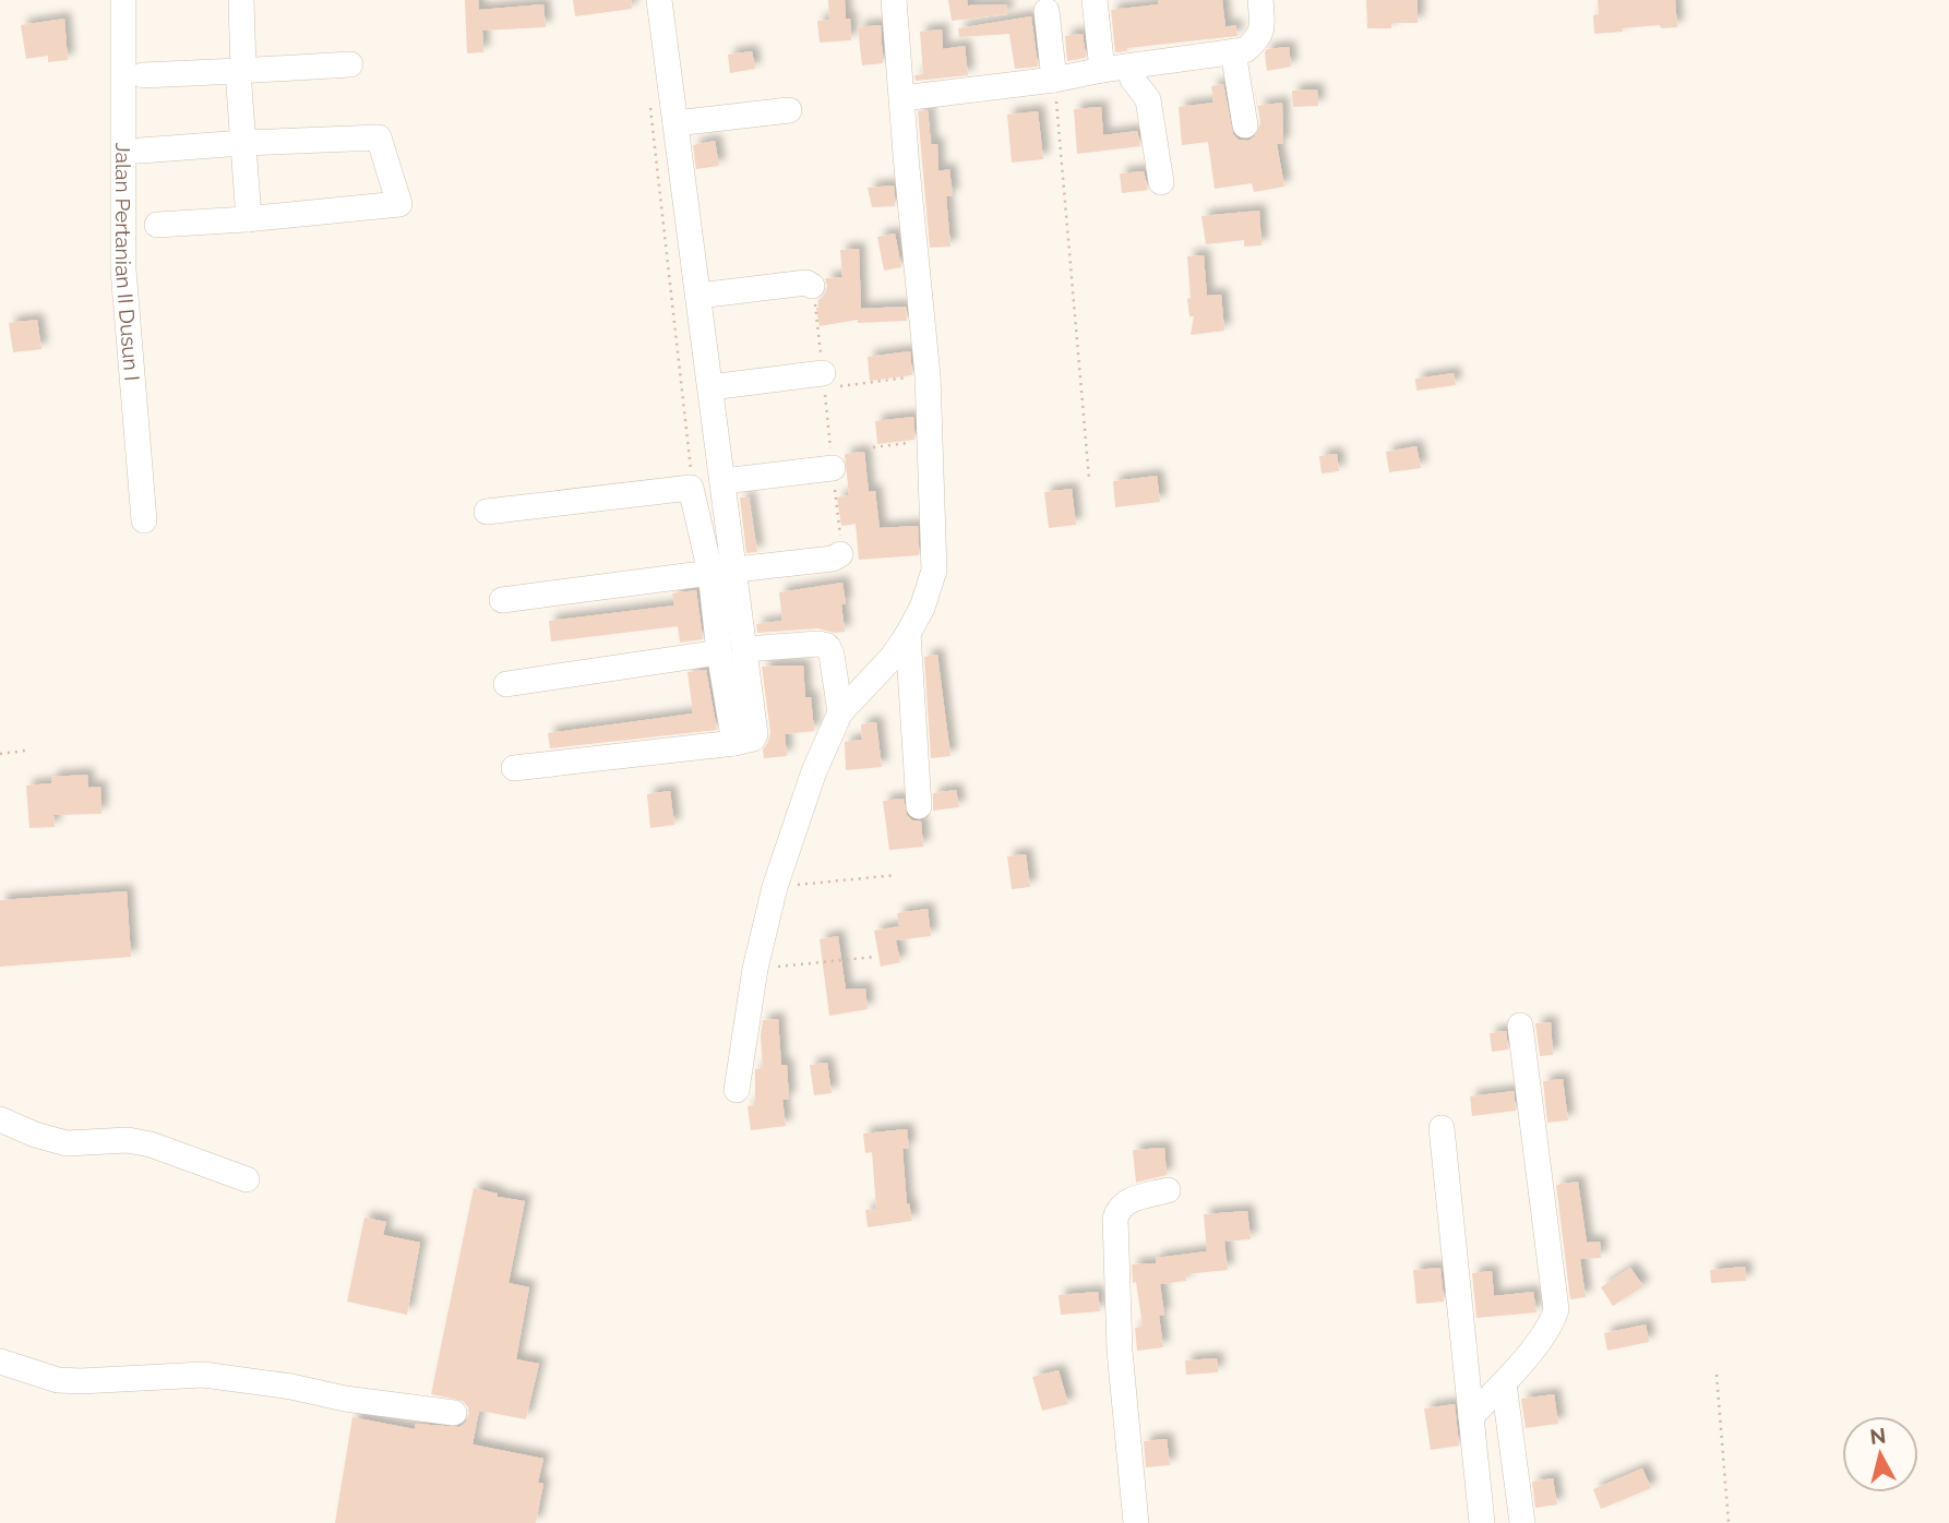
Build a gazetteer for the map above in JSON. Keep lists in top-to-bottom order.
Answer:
{
  "streets": {
    "street": ["Jalan Pertanian II Dusun I"]
  },
  "north": "top"
}
